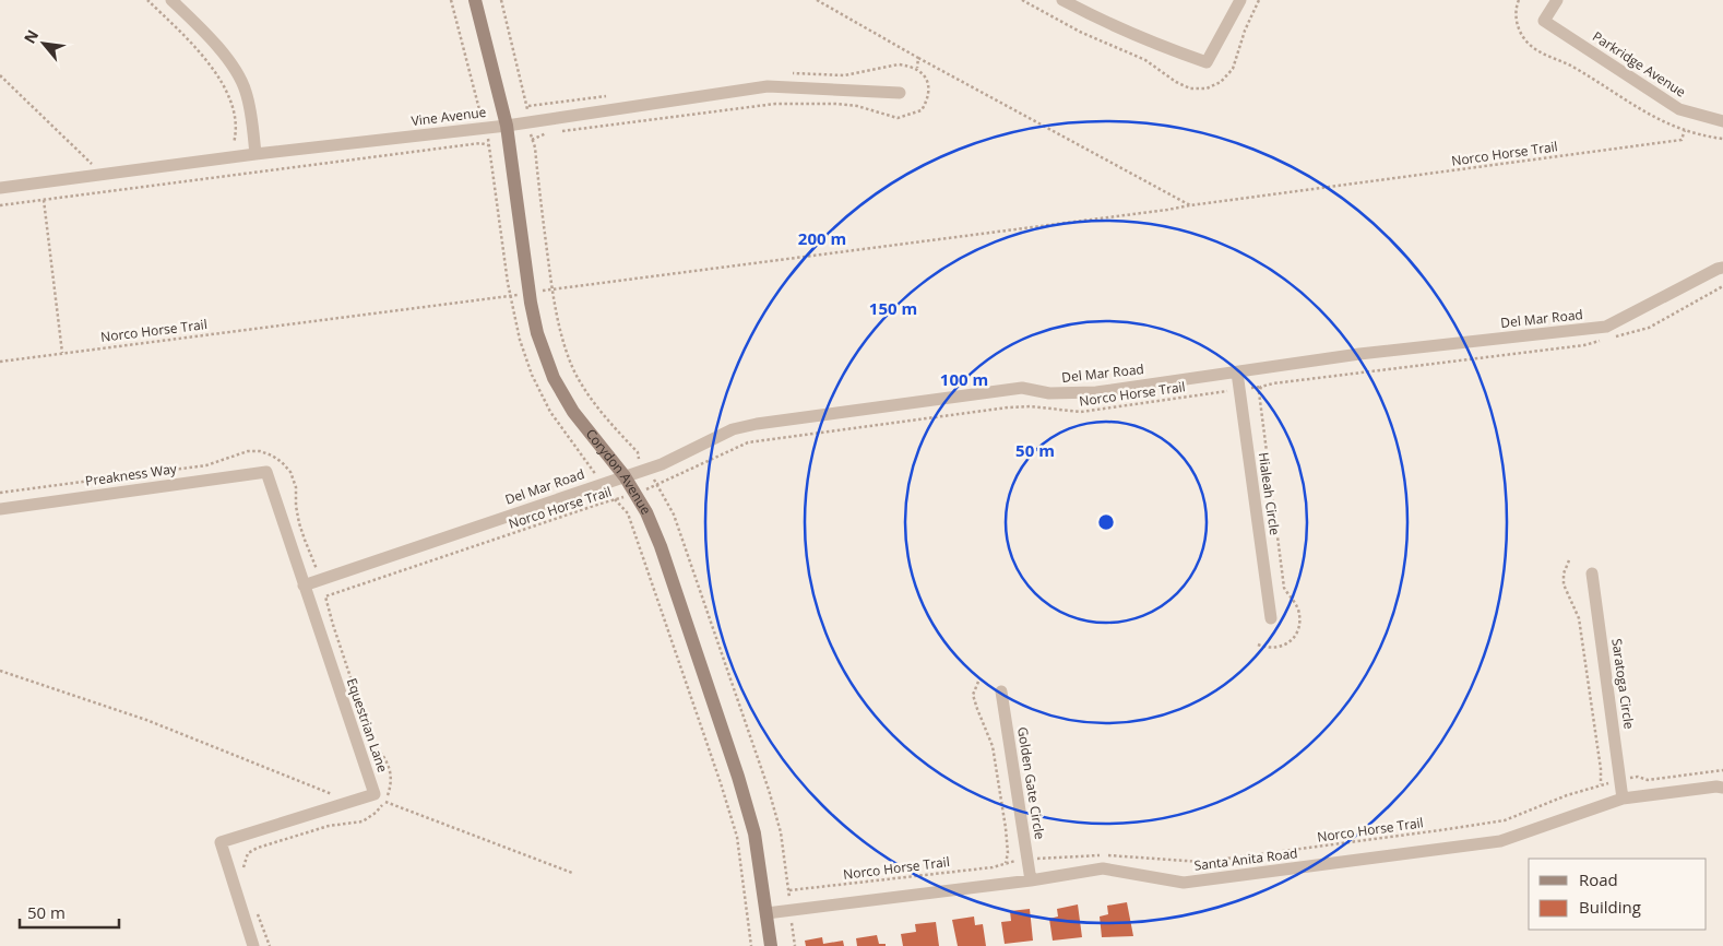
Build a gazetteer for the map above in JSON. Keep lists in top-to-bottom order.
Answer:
{
  "streets": {
    "main road": ["Corydon Avenue"],
    "street": [
      "Parkridge Avenue",
      "Vine Avenue",
      "Del Mar Road",
      "Preakness Way",
      "Hialeah Circle",
      "Saratoga Circle",
      "Equestrian Lane",
      "Golden Gate Circle",
      "Santa Anita Road"
    ],
    "path": ["Norco Horse Trail"]
  },
  "crossings": [
    ["Vine Avenue", "Corydon Avenue"],
    ["Norco Horse Trail", "Corydon Avenue"],
    ["Norco Horse Trail", "Hialeah Circle"],
    ["Norco Horse Trail", "Saratoga Circle"],
    ["Norco Horse Trail", "Golden Gate Circle"],
    ["Del Mar Road", "Corydon Avenue"],
    ["Del Mar Road", "Hialeah Circle"],
    ["Del Mar Road", "Equestrian Lane"],
    ["Corydon Avenue", "Santa Anita Road"],
    ["Preakness Way", "Equestrian Lane"],
    ["Saratoga Circle", "Santa Anita Road"],
    ["Golden Gate Circle", "Santa Anita Road"]
  ],
  "legend": ["Road", "Building"],
  "scale_bar": "50 m",
  "north": "top left",
  "rings": [
    "200 m",
    "150 m",
    "100 m",
    "50 m"
  ]
}
